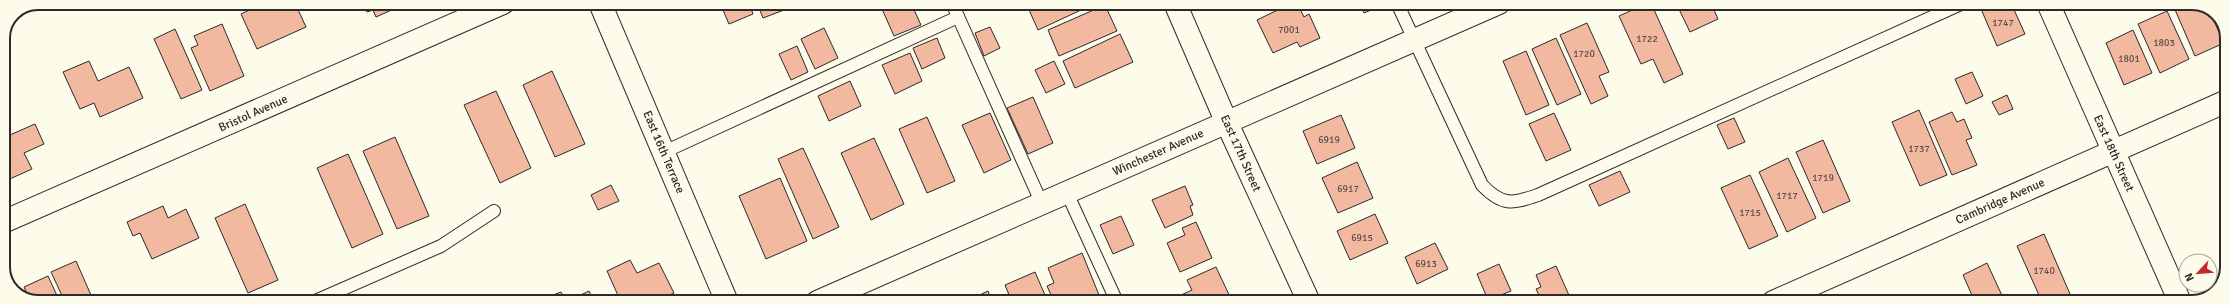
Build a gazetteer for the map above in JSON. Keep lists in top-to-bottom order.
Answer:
{
  "streets": {
    "street": [
      "Bristol Avenue",
      "East 16th Terrace",
      "Winchester Avenue",
      "East 17th Street",
      "East 18th Street",
      "Cambridge Avenue"
    ]
  },
  "crossings": [
    ["Winchester Avenue", "East 17th Street"],
    ["East 18th Street", "Cambridge Avenue"]
  ],
  "house_numbers": [
    "1747",
    "7001",
    "1722",
    "1803",
    "1720",
    "1801",
    "6919",
    "1737",
    "1719",
    "6917",
    "1717",
    "1715",
    "6915",
    "6913",
    "1740"
  ],
  "north": "bottom left"
}
